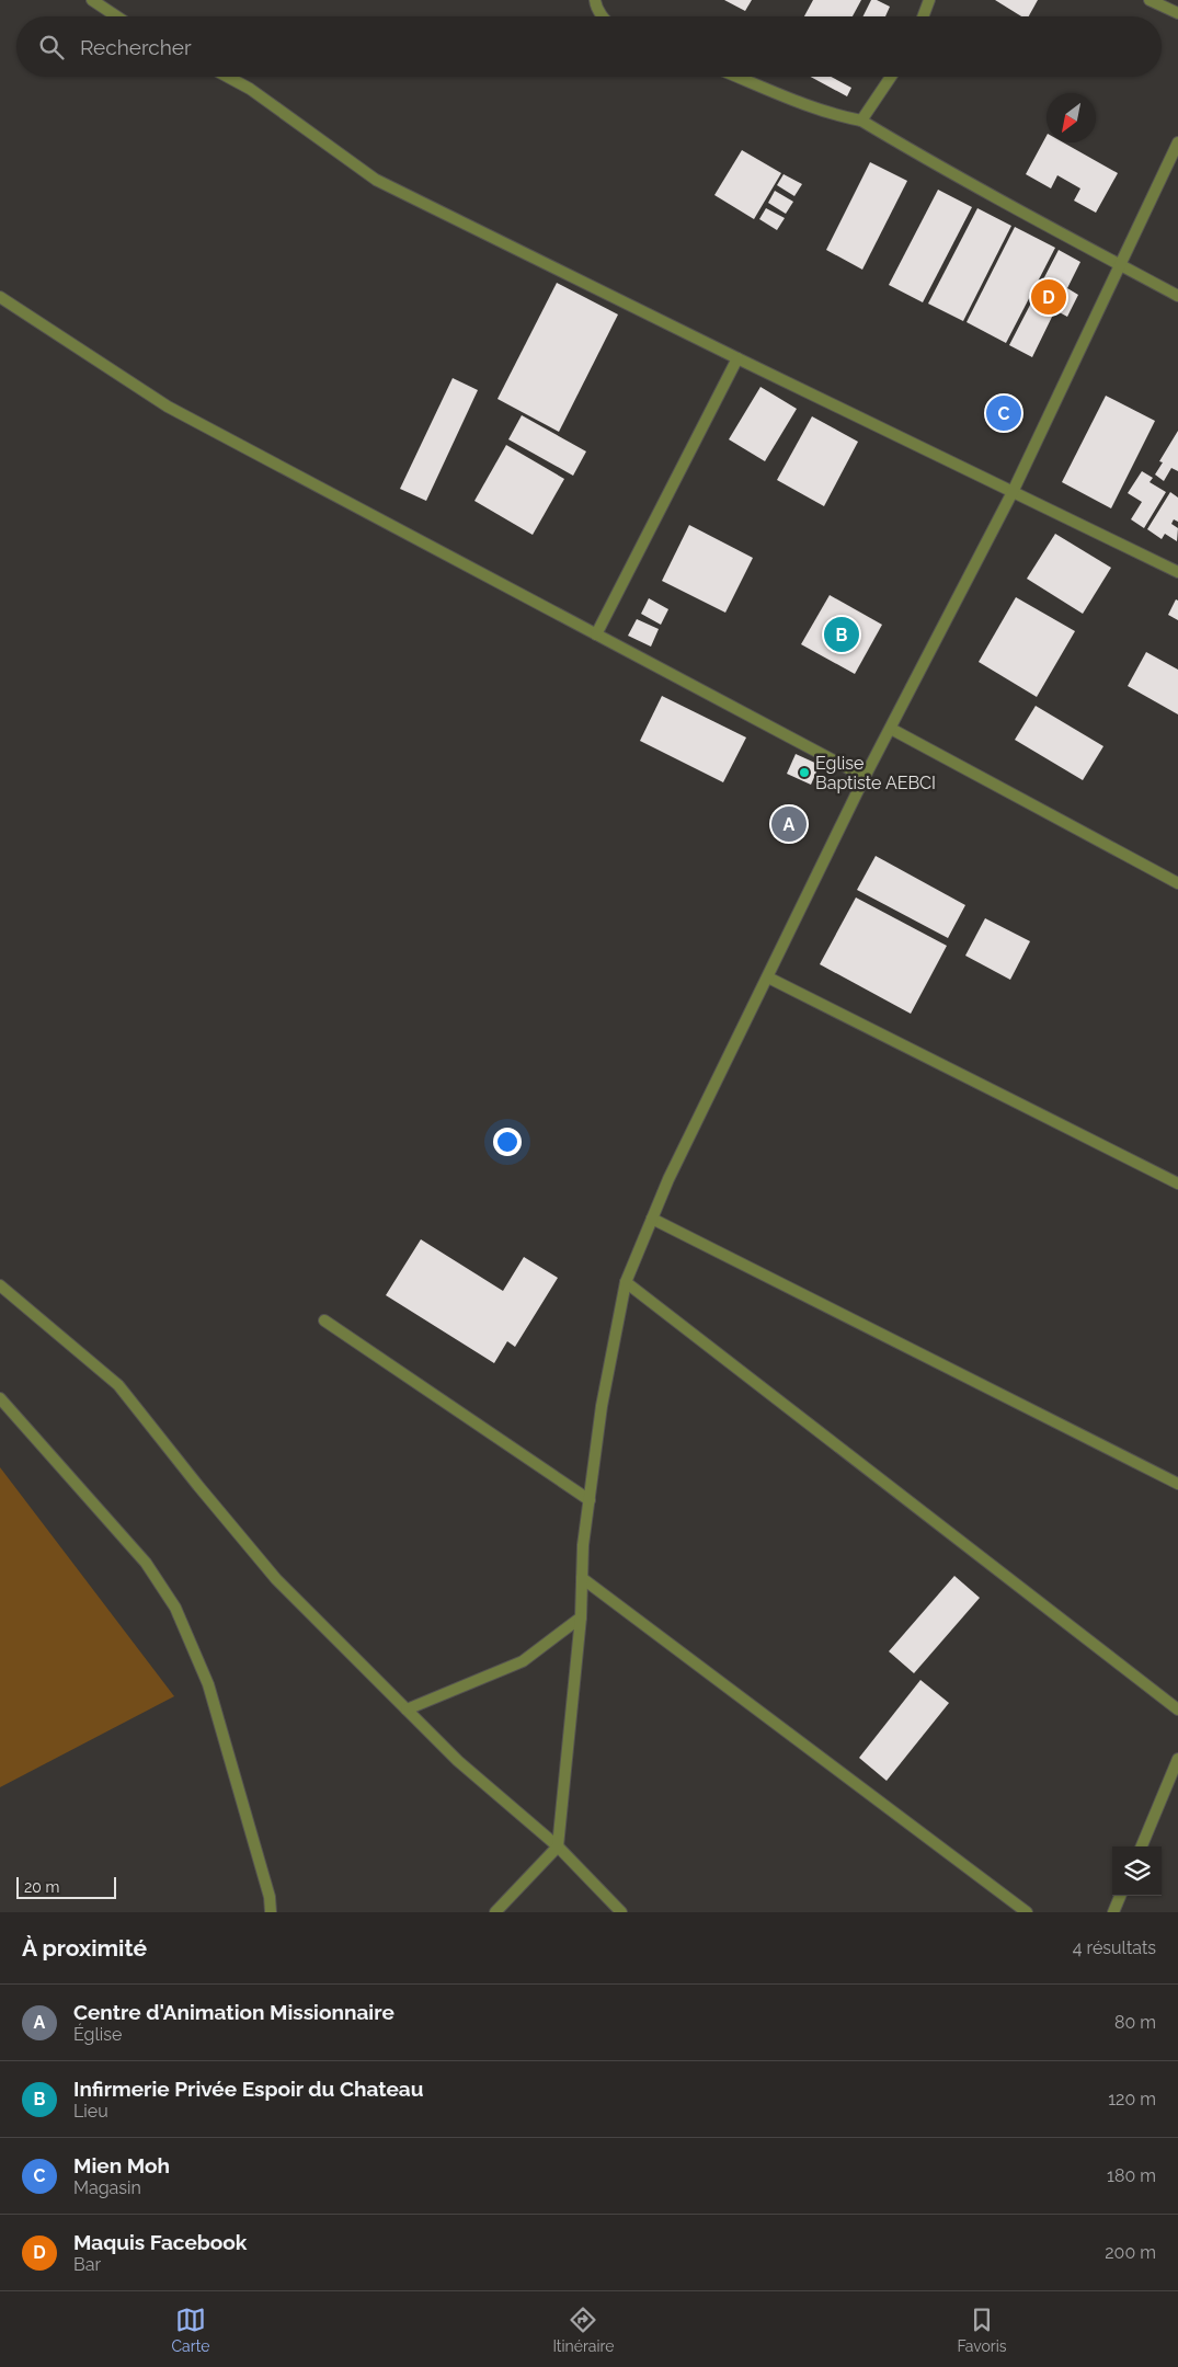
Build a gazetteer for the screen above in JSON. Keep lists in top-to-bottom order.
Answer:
{
  "places": ["Eglise Baptiste AEBCI"],
  "scale_bar": "20 m",
  "north": "bottom left",
  "page": {
    "search": "Rechercher",
    "pins": [
      "D",
      "C",
      "B",
      "A"
    ],
    "scale": "20 m",
    "heading": ["À proximité", "4 résultats"],
    "list": [
      {
        "mark": "A",
        "name": "Centre d'Animation Missionnaire",
        "note": "Église",
        "value": "80 m"
      },
      {
        "mark": "B",
        "name": "Infirmerie Privée Espoir du Chateau",
        "note": "Lieu",
        "value": "120 m"
      },
      {
        "mark": "C",
        "name": "Mien Moh",
        "note": "Magasin",
        "value": "180 m"
      },
      {
        "mark": "D",
        "name": "Maquis Facebook",
        "note": "Bar",
        "value": "200 m"
      }
    ],
    "nav": ["Carte", "Itinéraire", "Favoris"]
  }
}
